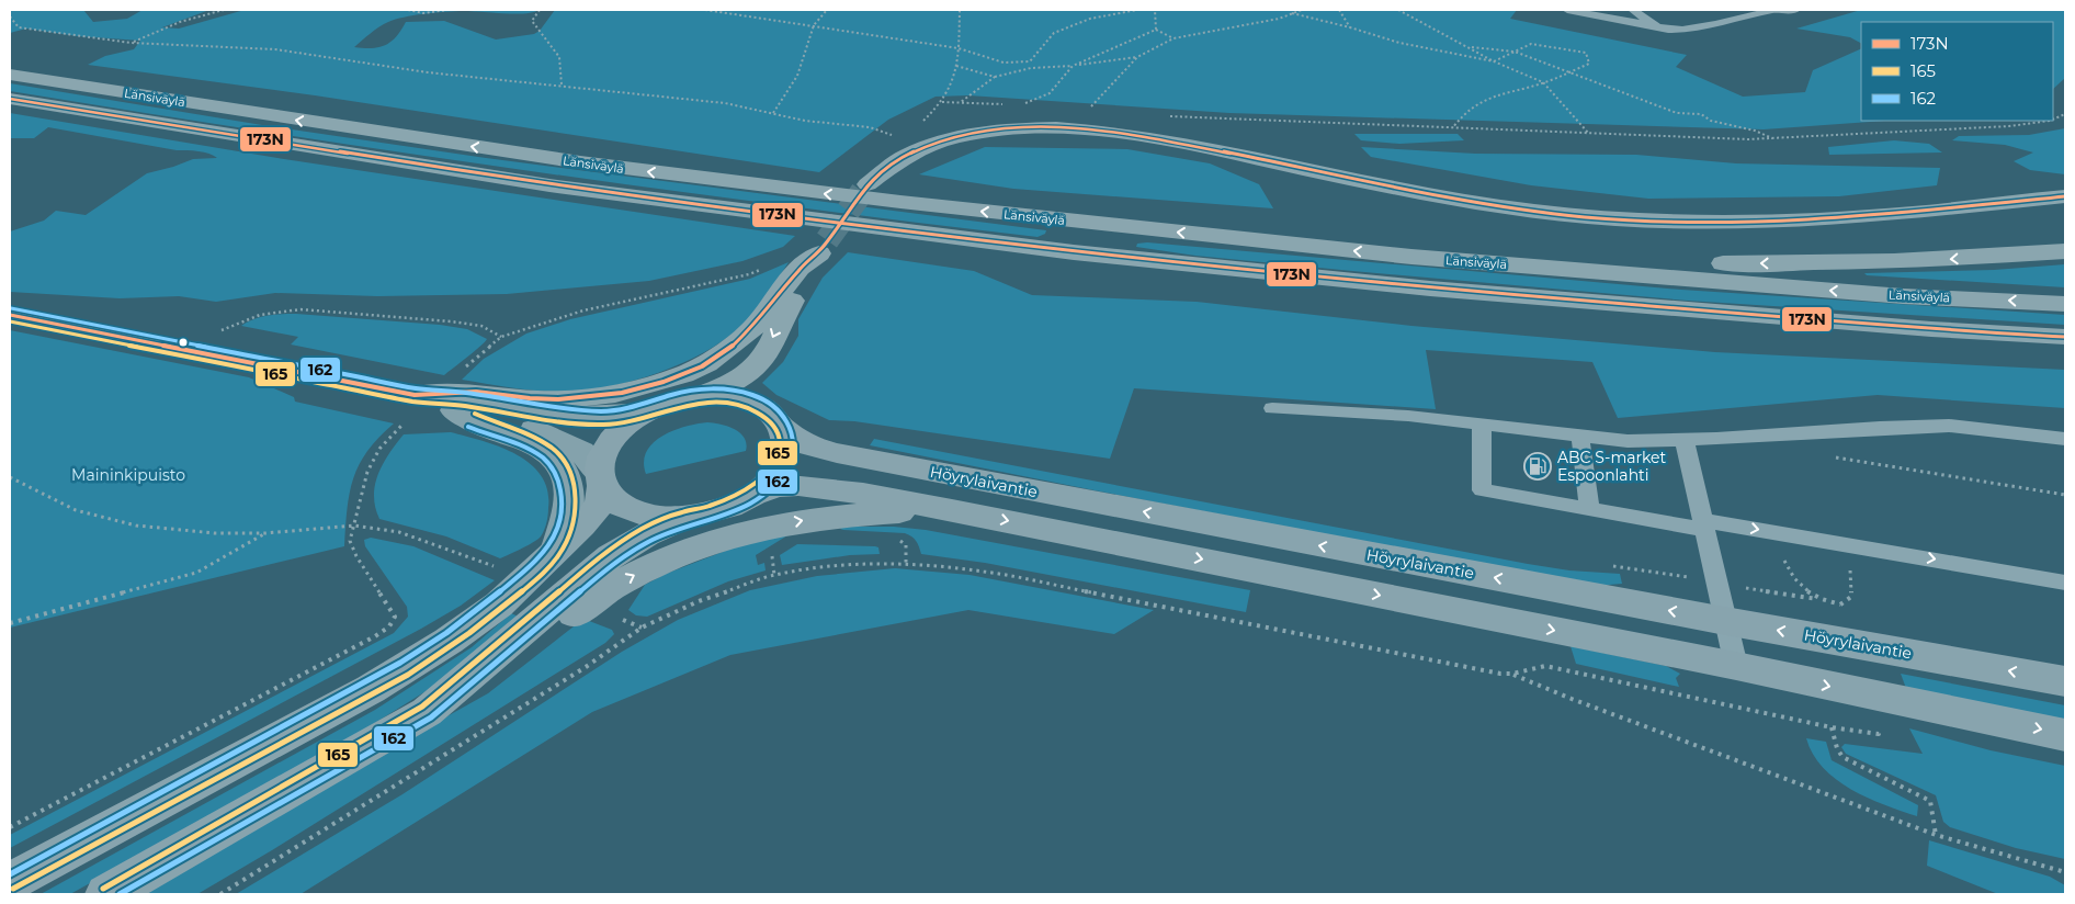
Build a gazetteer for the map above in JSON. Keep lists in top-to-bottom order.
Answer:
{
  "streets": {
    "highway": ["Länsiväylä"],
    "main road": ["Höyrylaivantie"]
  },
  "parks": ["Maininkipuisto"],
  "places": {
    "fuel station": ["ABC S-market Espoonlahti"]
  },
  "lines": ["transit line 173N", "transit line 162", "transit line 165"],
  "legend": ["173N", "165", "162"]
}
